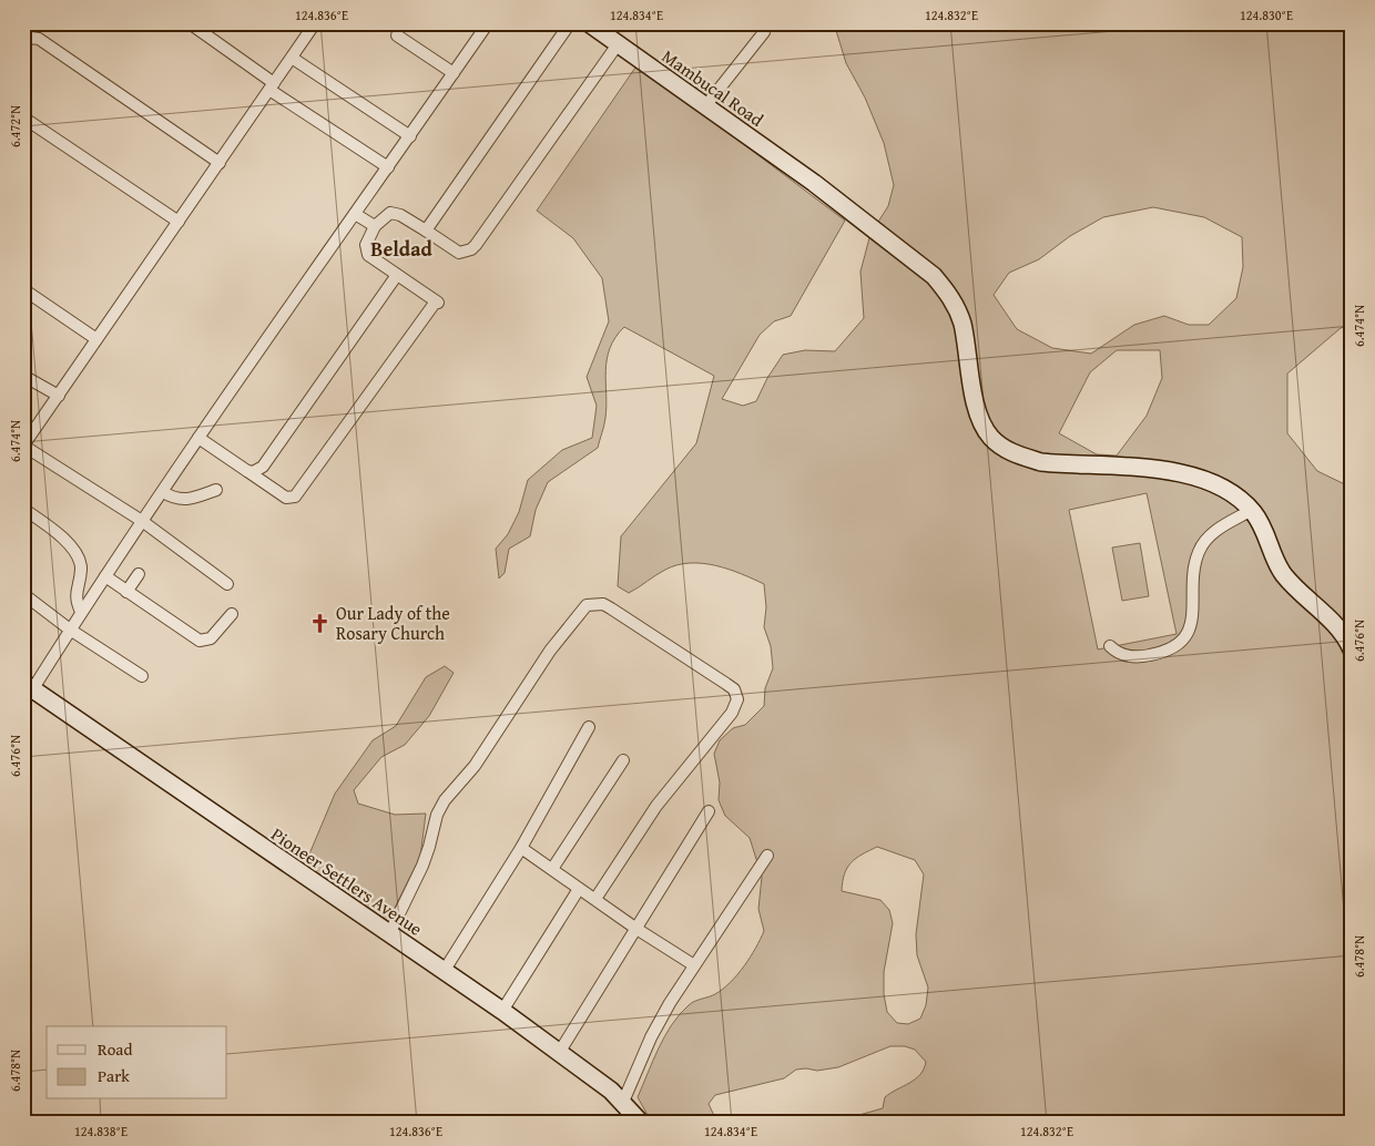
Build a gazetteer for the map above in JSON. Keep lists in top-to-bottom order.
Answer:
{
  "streets": {
    "main road": ["Mambucal Road", "Pioneer Settlers Avenue"]
  },
  "districts": ["Beldad"],
  "places": {
    "church": ["Our Lady of the Rosary Church"]
  },
  "legend": ["Road", "Park"],
  "coordinates": [
    "124.836°E",
    "124.834°E",
    "124.832°E",
    "124.830°E",
    "6.472°N",
    "6.474°N",
    "6.476°N",
    "6.478°N",
    "124.838°E"
  ]
}
